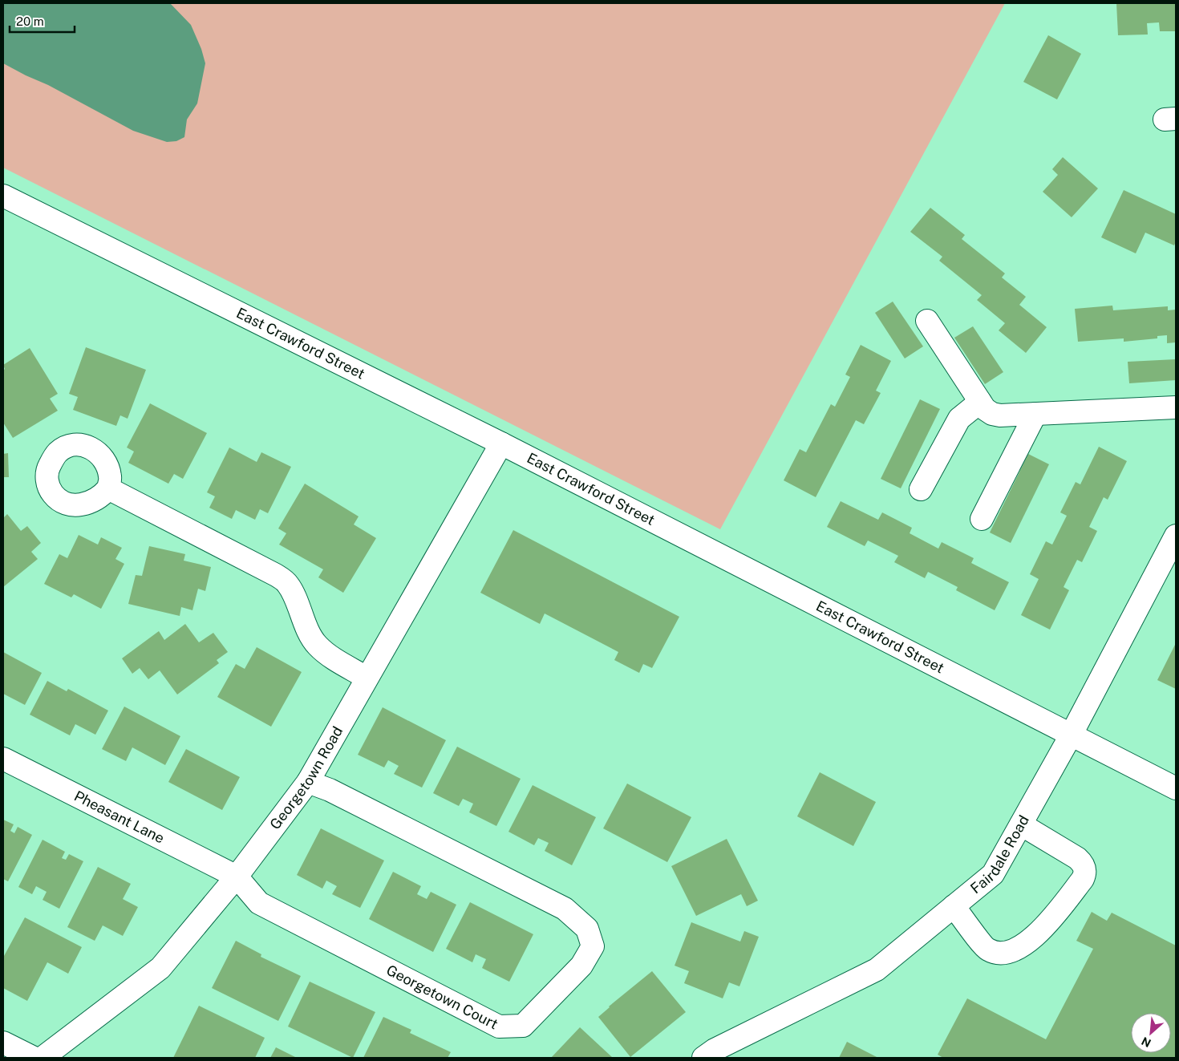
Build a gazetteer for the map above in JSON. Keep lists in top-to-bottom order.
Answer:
{
  "streets": {
    "street": [
      "East Crawford Street",
      "Georgetown Road",
      "Pheasant Lane",
      "Fairdale Road",
      "Georgetown Court"
    ]
  },
  "crossings": [
    ["East Crawford Street", "Georgetown Road"],
    ["East Crawford Street", "Fairdale Road"],
    ["Georgetown Road", "Pheasant Lane"],
    ["Georgetown Road", "Georgetown Court"],
    ["Pheasant Lane", "Georgetown Court"]
  ],
  "scale_bar": "20 m",
  "north": "bottom left"
}
